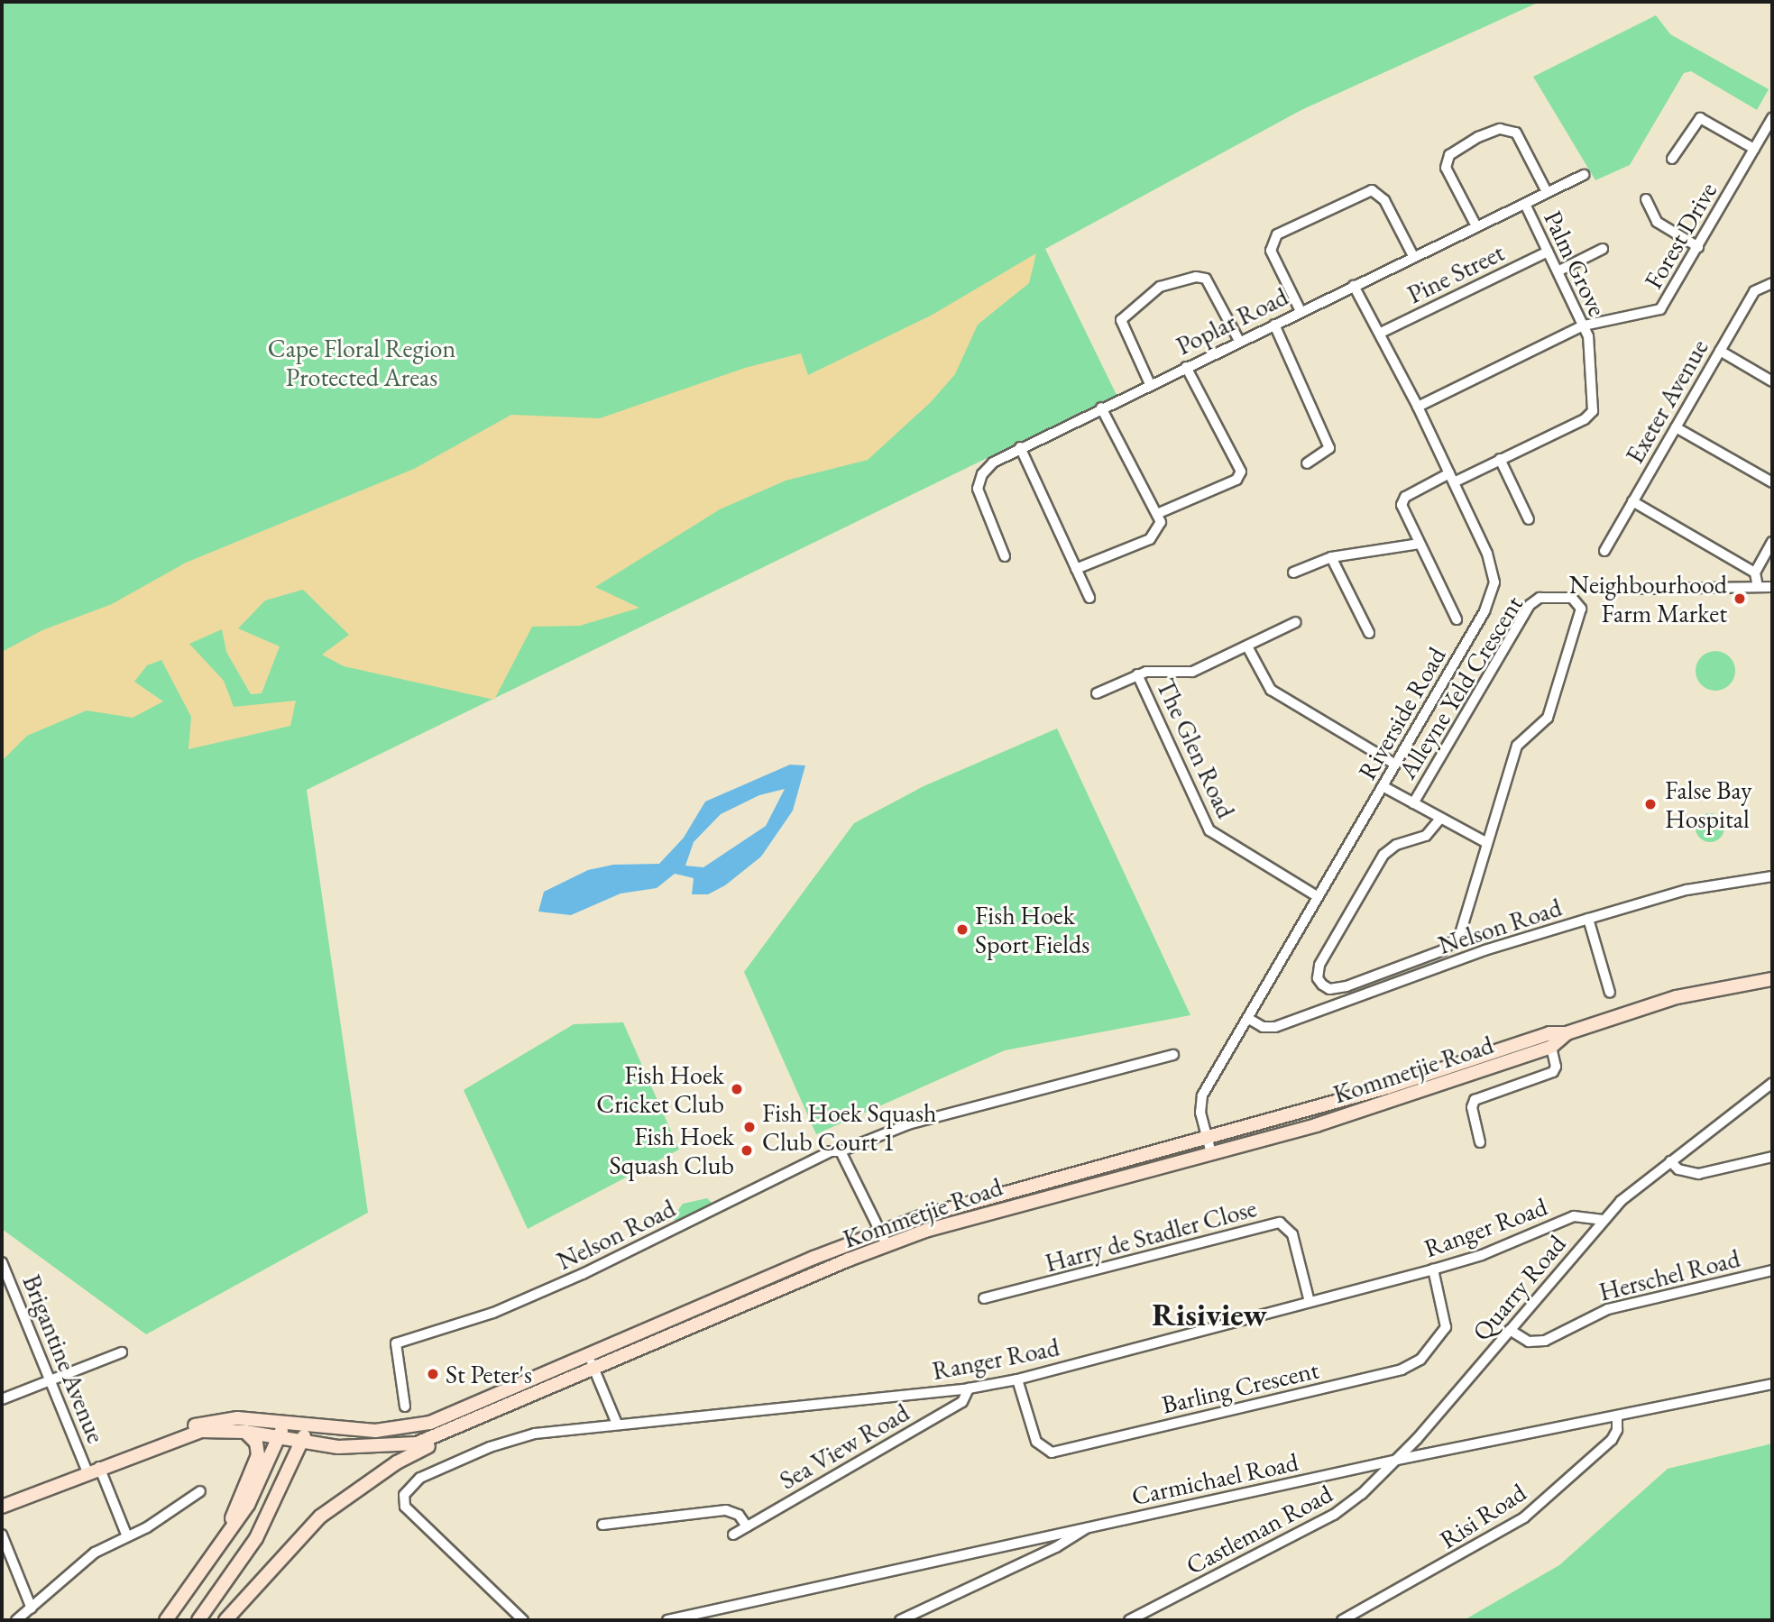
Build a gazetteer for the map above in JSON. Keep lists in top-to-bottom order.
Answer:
{
  "streets": {
    "main road": ["Kommetjie Road"],
    "street": [
      "Forest Drive",
      "Palm Grove",
      "Pine Street",
      "Poplar Road",
      "Exeter Avenue",
      "Alleyne Yeld Crescent",
      "Riverside Road",
      "The Glen Road",
      "Nelson Road",
      "Ranger Road",
      "Harry de Stadler Close",
      "Herschel Road",
      "Quarry Road",
      "Brigantine Avenue",
      "Barling Crescent",
      "Sea View Road",
      "Carmichael Road",
      "Risi Road",
      "Castleman Road"
    ]
  },
  "crossings": [
    ["Forest Drive", "Palm Grove"],
    ["Forest Drive", "Riverside Road"],
    ["Palm Grove", "Pine Street"],
    ["Palm Grove", "Poplar Road"],
    ["Palm Grove", "Riverside Road"],
    ["Pine Street", "Riverside Road"],
    ["Poplar Road", "Riverside Road"],
    ["Riverside Road", "The Glen Road"],
    ["Riverside Road", "Nelson Road"],
    ["Riverside Road", "Kommetjie Road"],
    ["Ranger Road", "Harry de Stadler Close"],
    ["Ranger Road", "Quarry Road"],
    ["Ranger Road", "Barling Crescent"],
    ["Ranger Road", "Sea View Road"],
    ["Herschel Road", "Quarry Road"],
    ["Quarry Road", "Carmichael Road"],
    ["Quarry Road", "Castleman Road"],
    ["Carmichael Road", "Risi Road"],
    ["Carmichael Road", "Castleman Road"]
  ],
  "districts": ["Risiview"],
  "parks": ["Cape Floral Region Protected Areas"],
  "places": [
    "Neighbourhood Farm Market",
    "False Bay Hospital",
    "Fish Hoek Sport Fields",
    "Fish Hoek Cricket Club",
    "Fish Hoek Squash Club Court 1",
    "Fish Hoek Squash Club",
    "St Peter's"
  ]
}
